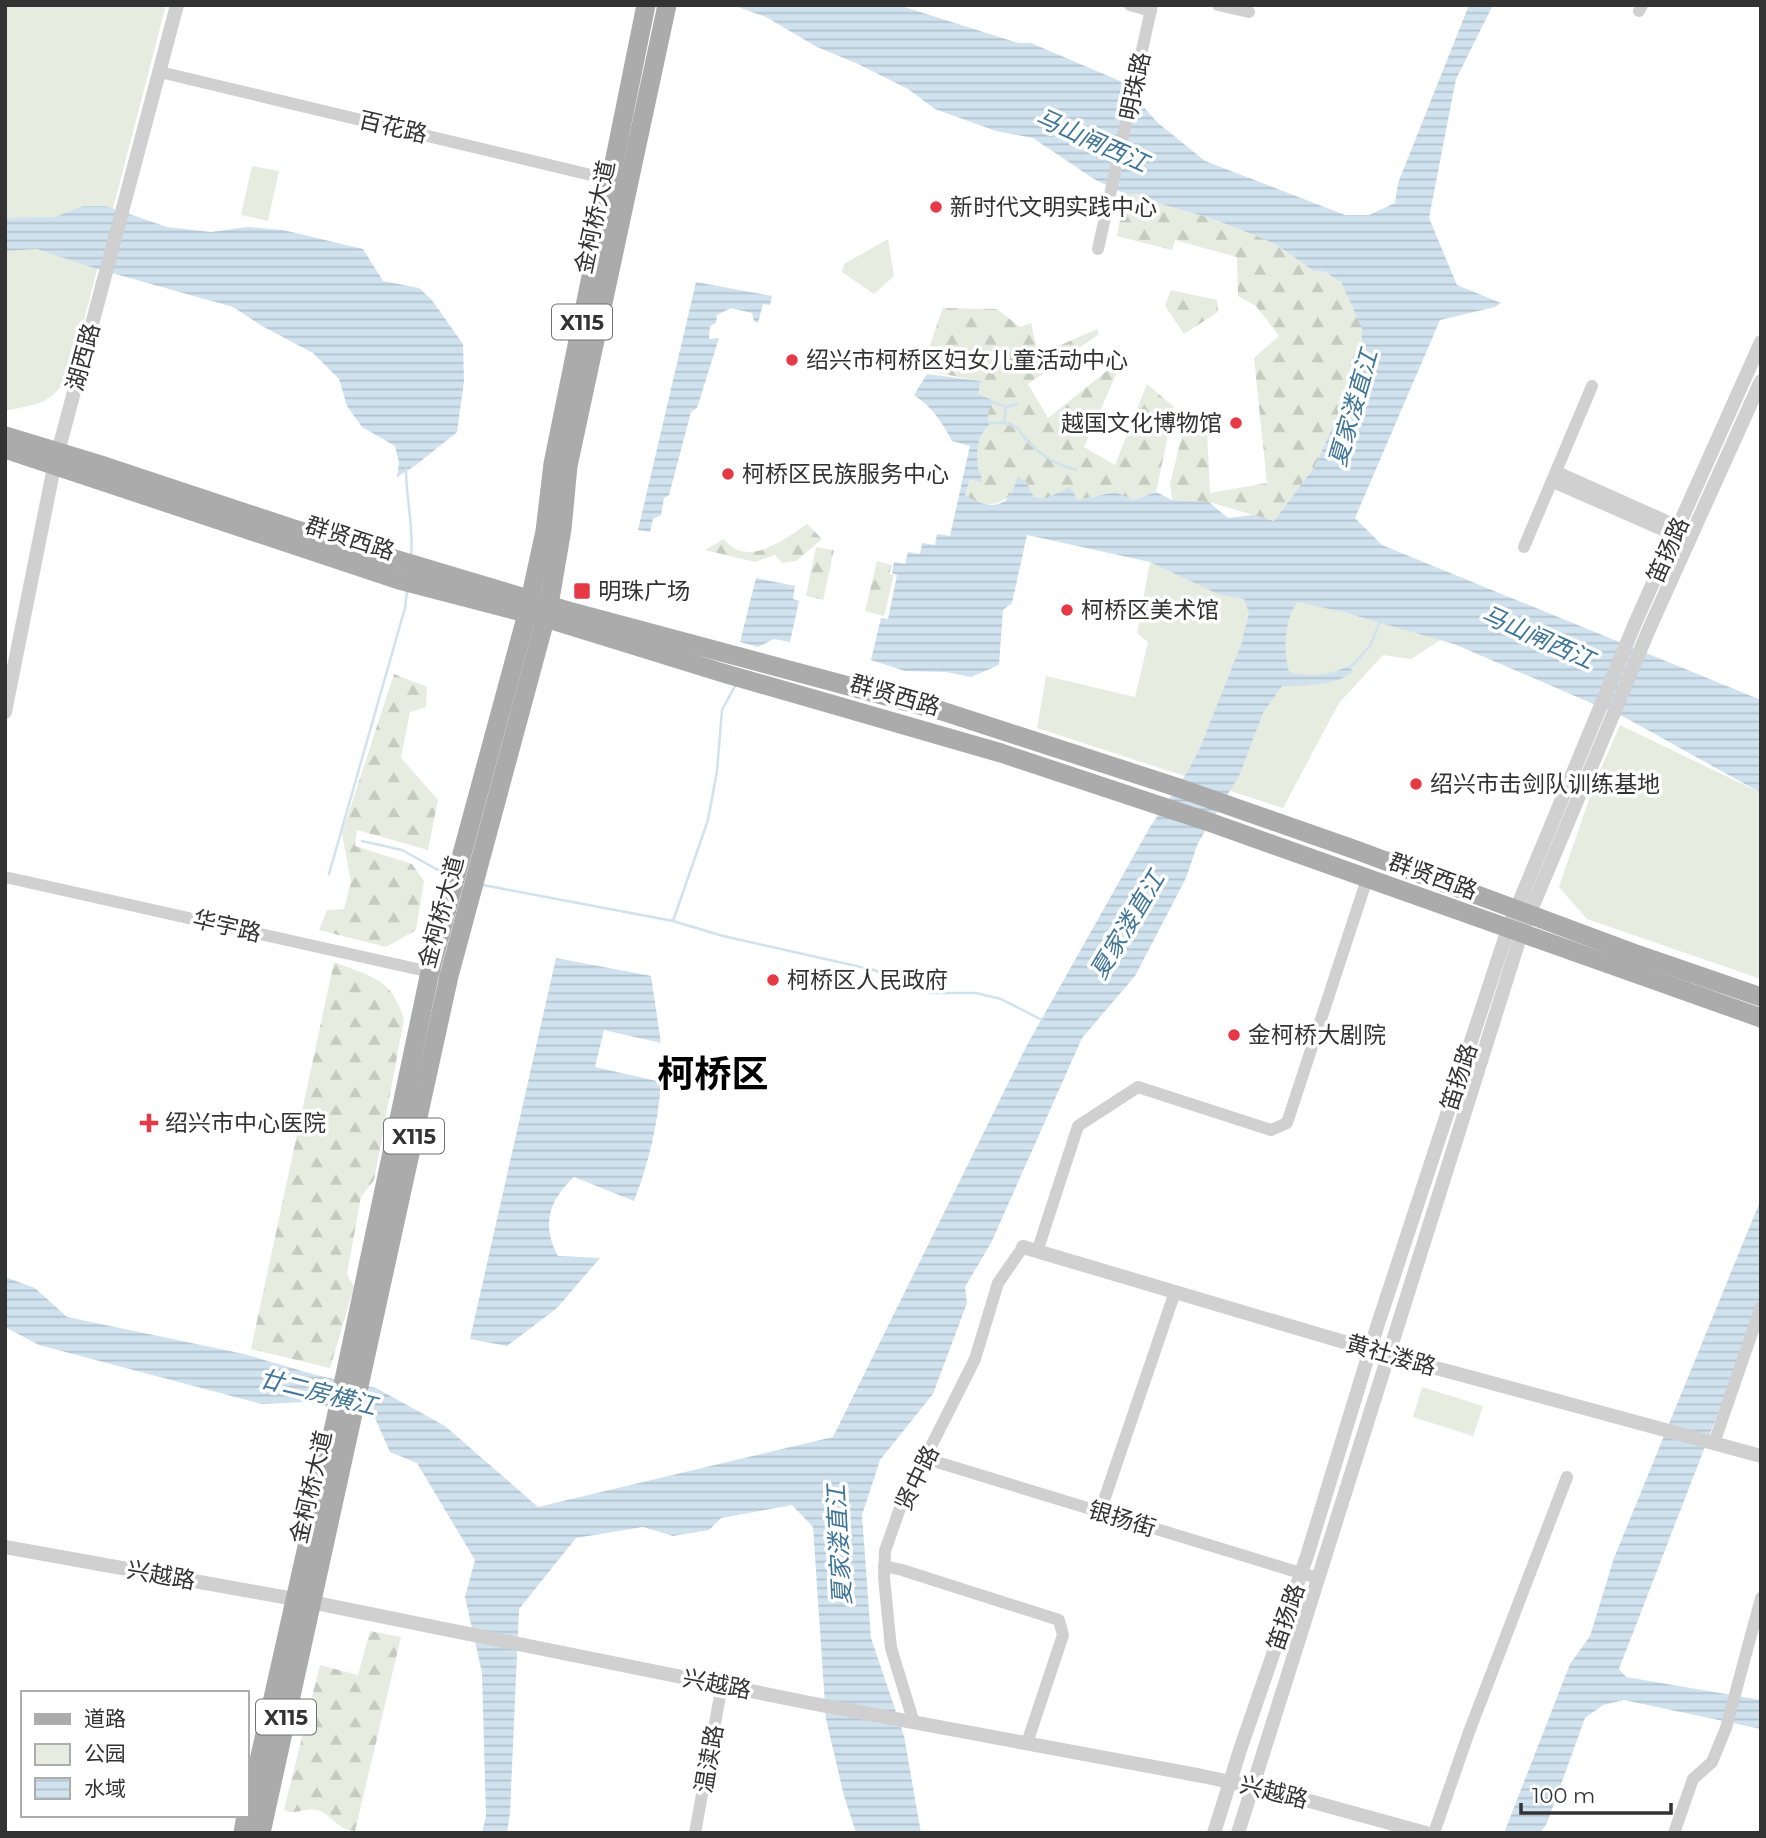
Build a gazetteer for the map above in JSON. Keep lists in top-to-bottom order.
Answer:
{
  "streets": {
    "main road": ["金柯桥大道", "X115", "群贤西路"],
    "street": [
      "明珠路",
      "百花路",
      "湖西路",
      "笛扬路",
      "华宇路",
      "黄社溇路",
      "贤中路",
      "银扬街",
      "兴越路",
      "温渎路"
    ]
  },
  "crossings": [
    ["百花路", "金柯桥大道"],
    ["百花路", "湖西路"],
    ["金柯桥大道", "群贤西路"],
    ["金柯桥大道", "华宇路"],
    ["金柯桥大道", "兴越路"],
    ["湖西路", "群贤西路"],
    ["群贤西路", "笛扬路"],
    ["群贤西路", "贤中路"],
    ["笛扬路", "黄社溇路"],
    ["笛扬路", "银扬街"],
    ["笛扬路", "兴越路"],
    ["黄社溇路", "贤中路"],
    ["贤中路", "银扬街"],
    ["贤中路", "兴越路"],
    ["兴越路", "温渎路"]
  ],
  "districts": ["柯桥区"],
  "water": ["马山闸西江", "夏家溇直江", "廿二房横江"],
  "places": {
    "other": [
      "新时代文明实践中心",
      "绍兴市柯桥区妇女儿童活动中心",
      "越国文化博物馆",
      "柯桥区民族服务中心",
      "柯桥区美术馆",
      "绍兴市击剑队训练基地",
      "柯桥区人民政府",
      "金柯桥大剧院"
    ],
    "transit": ["明珠广场"],
    "health": ["绍兴市中心医院"]
  },
  "legend": ["道路", "公园", "水域"],
  "scale_bar": "100 m"
}
